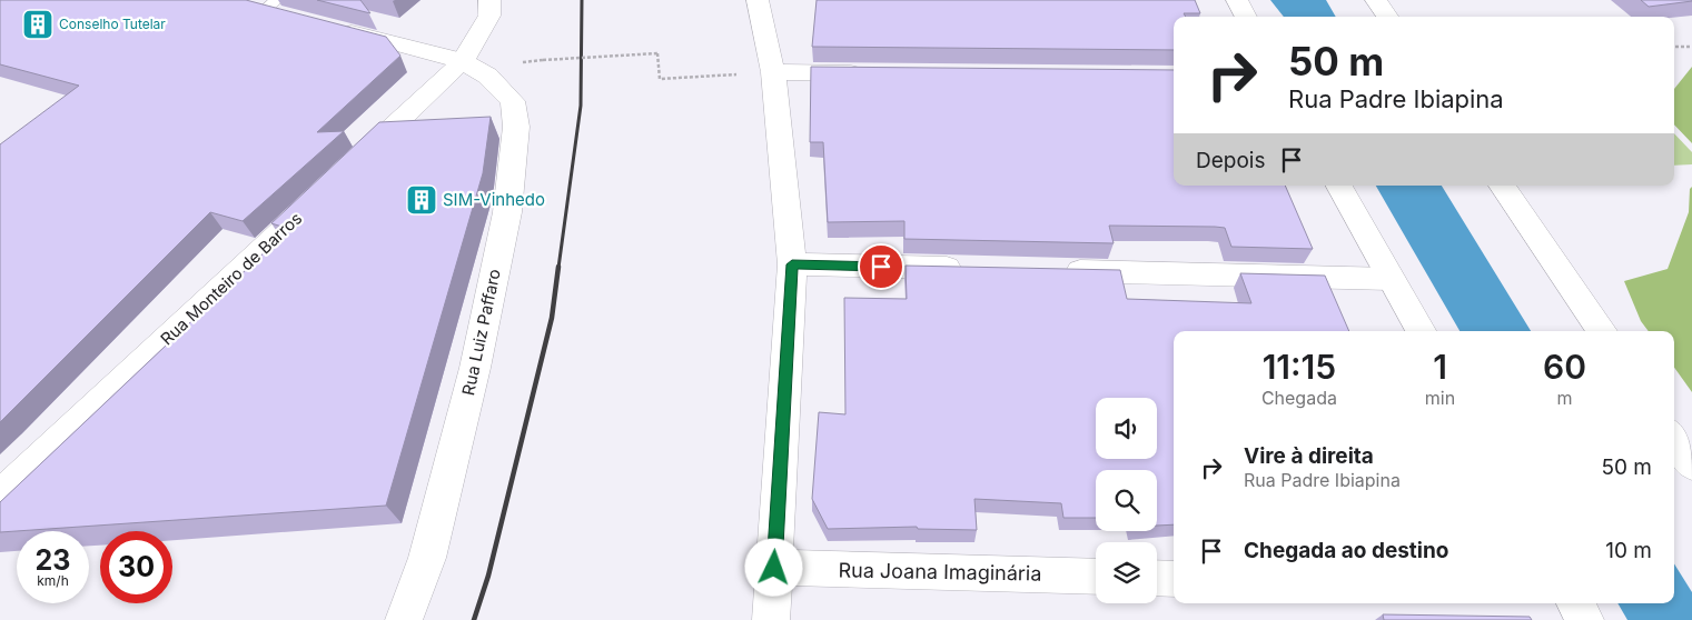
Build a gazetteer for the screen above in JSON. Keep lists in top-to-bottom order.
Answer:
{
  "streets": {
    "street": ["Rua Monteiro de Barros", "Rua Luiz Paffaro", "Rua Joana Imaginária"]
  },
  "places": {
    "building": ["Conselho Tutelar", "SIM-Vinhedo"]
  },
  "page": {
    "turn": ["50 m", "Rua Padre Ibiapina"],
    "then": "Depois",
    "eta": [
      "11:15",
      "Chegada",
      "1",
      "min",
      "60",
      "m"
    ],
    "list": [
      {
        "name": "Vire à direita",
        "note": "Rua Padre Ibiapina",
        "value": "50 m"
      },
      {
        "name": "Chegada ao destino",
        "value": "10 m"
      }
    ],
    "speed": "23 km/h",
    "limit": "30"
  }
}
